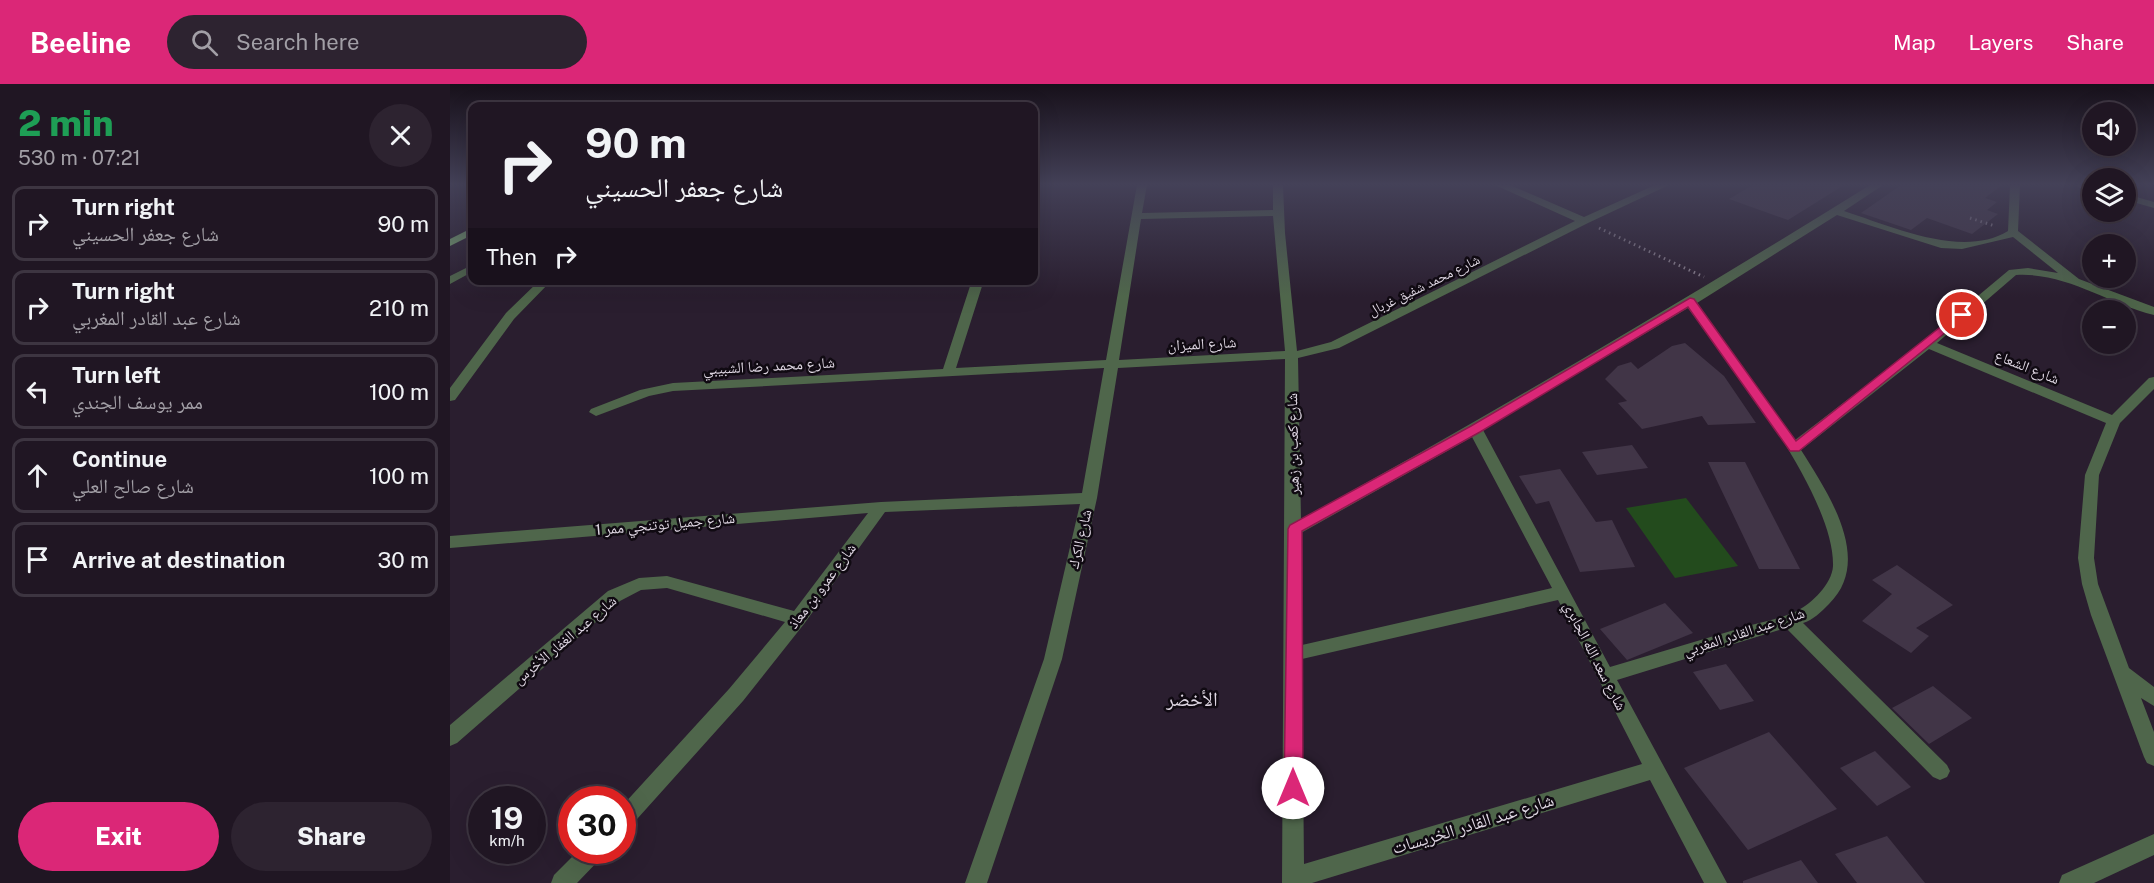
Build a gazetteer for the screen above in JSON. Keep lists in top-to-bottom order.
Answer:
{
  "streets": {
    "street": [
      "شارع محمد شفيق غربال",
      "شارع الميزان",
      "شارع محمد رضا الشبيبي",
      "شارع الشعاع",
      "شارع كعب بن زهير",
      "شارع جميل توتنجي ممر 1",
      "شارع الكرك",
      "شارع عمرو بن معاذ",
      "شارع عبد القادر المغربي",
      "شارع عبد الغفار الأخرس",
      "شارع سعد الله الجابري",
      "شارع عبد القادر الخريسات"
    ]
  },
  "crossings": [
    ["شارع محمد شفيق غربال", "شارع الميزان"],
    ["شارع محمد شفيق غربال", "شارع كعب بن زهير"],
    ["شارع الميزان", "شارع محمد رضا الشبيبي"],
    ["شارع الميزان", "شارع كعب بن زهير"],
    ["شارع الميزان", "شارع الكرك"],
    ["شارع محمد رضا الشبيبي", "شارع الكرك"],
    ["شارع كعب بن زهير", "شارع عبد القادر الخريسات"],
    ["شارع جميل توتنجي ممر 1", "شارع عمرو بن معاذ"],
    ["شارع عمرو بن معاذ", "شارع عبد الغفار الأخرس"],
    ["شارع عبد القادر المغربي", "شارع سعد الله الجابري"],
    ["شارع سعد الله الجابري", "شارع عبد القادر الخريسات"]
  ],
  "districts": ["الأخضر"],
  "page": {
    "header": "Beeline",
    "search": "Search here",
    "nav": ["Map", "Layers", "Share"],
    "heading": ["2 min", "530 m · 07:21"],
    "map_buttons": ["+", "−"],
    "turn": ["90 m", "شارع جعفر الحسيني"],
    "list": [
      {
        "name": "Turn right",
        "note": "شارع جعفر الحسيني",
        "value": "90 m"
      },
      {
        "name": "Turn right",
        "note": "شارع عبد القادر المغربي",
        "value": "210 m"
      },
      {
        "name": "Turn left",
        "note": "ممر يوسف الجندي",
        "value": "100 m"
      },
      {
        "name": "Continue",
        "note": "شارع صالح العلي",
        "value": "100 m"
      },
      {
        "name": "Arrive at destination",
        "value": "30 m"
      }
    ],
    "then": "Then",
    "speed": "19 km/h",
    "limit": "30",
    "buttons": ["Exit", "Share"]
  }
}
